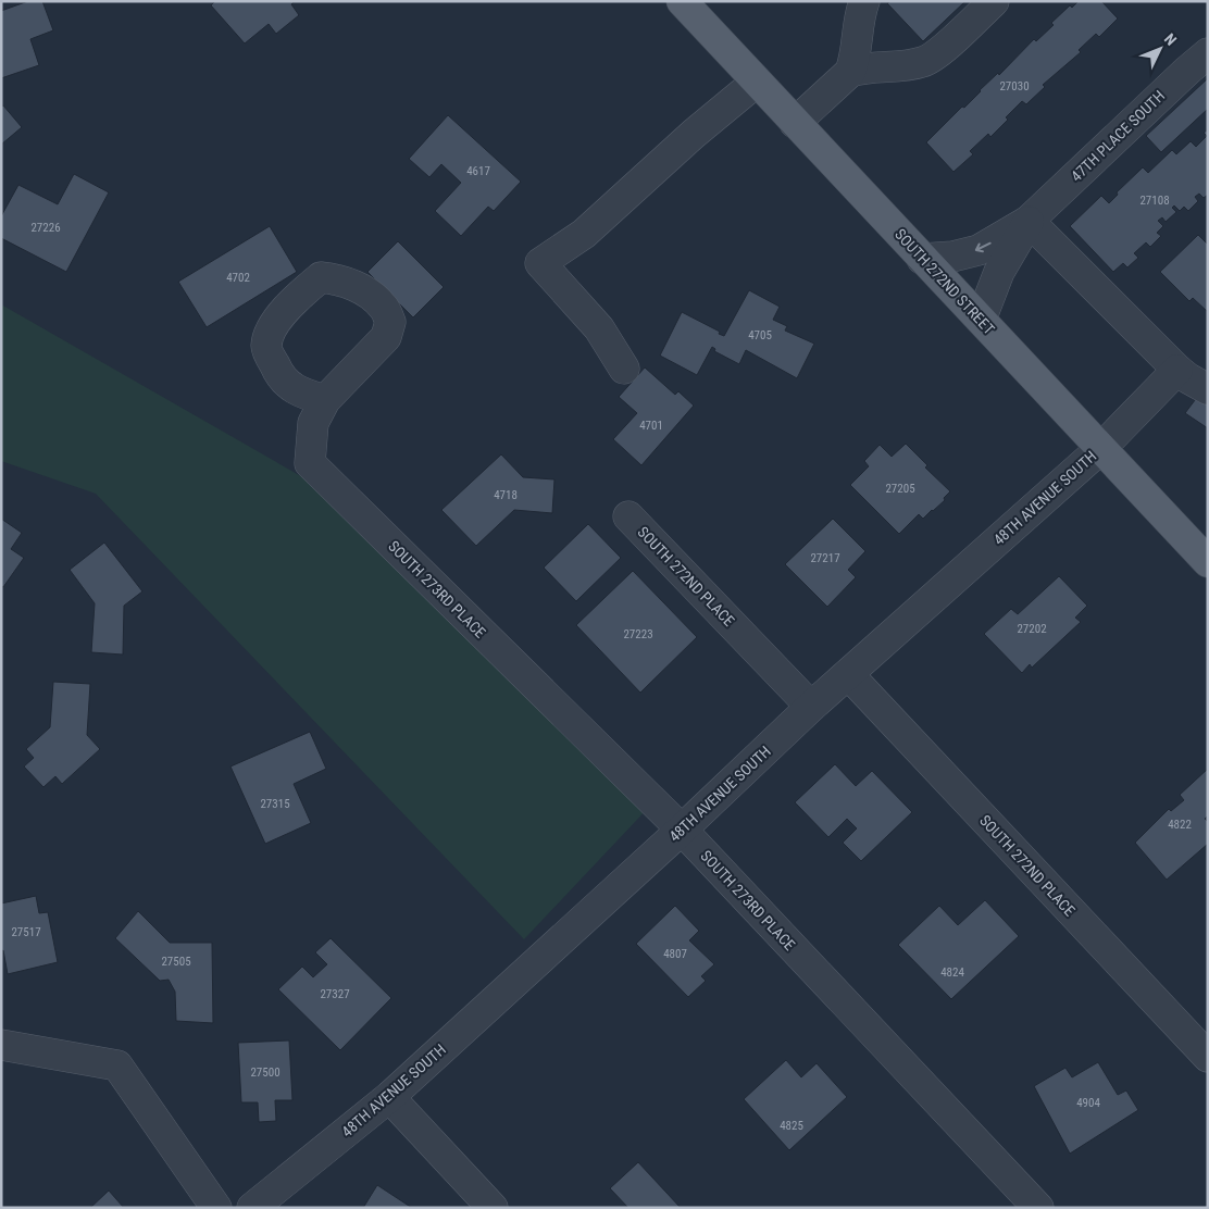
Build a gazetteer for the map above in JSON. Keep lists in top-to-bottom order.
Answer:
{
  "streets": {
    "main road": ["SOUTH 272ND STREET"],
    "street": [
      "47TH PLACE SOUTH",
      "48TH AVENUE SOUTH",
      "SOUTH 272ND PLACE",
      "SOUTH 273RD PLACE"
    ]
  },
  "crossings": [
    ["47TH PLACE SOUTH", "SOUTH 272ND STREET"],
    ["SOUTH 272ND STREET", "48TH AVENUE SOUTH"],
    ["48TH AVENUE SOUTH", "SOUTH 272ND PLACE"],
    ["48TH AVENUE SOUTH", "SOUTH 273RD PLACE"]
  ],
  "house_numbers": [
    "27030",
    "4617",
    "27108",
    "27226",
    "4702",
    "4705",
    "4701",
    "27205",
    "4718",
    "27217",
    "27202",
    "27223",
    "27315",
    "4822",
    "27517",
    "4807",
    "27505",
    "4824",
    "27327",
    "27500",
    "4904",
    "4825"
  ],
  "north": "top right"
}
